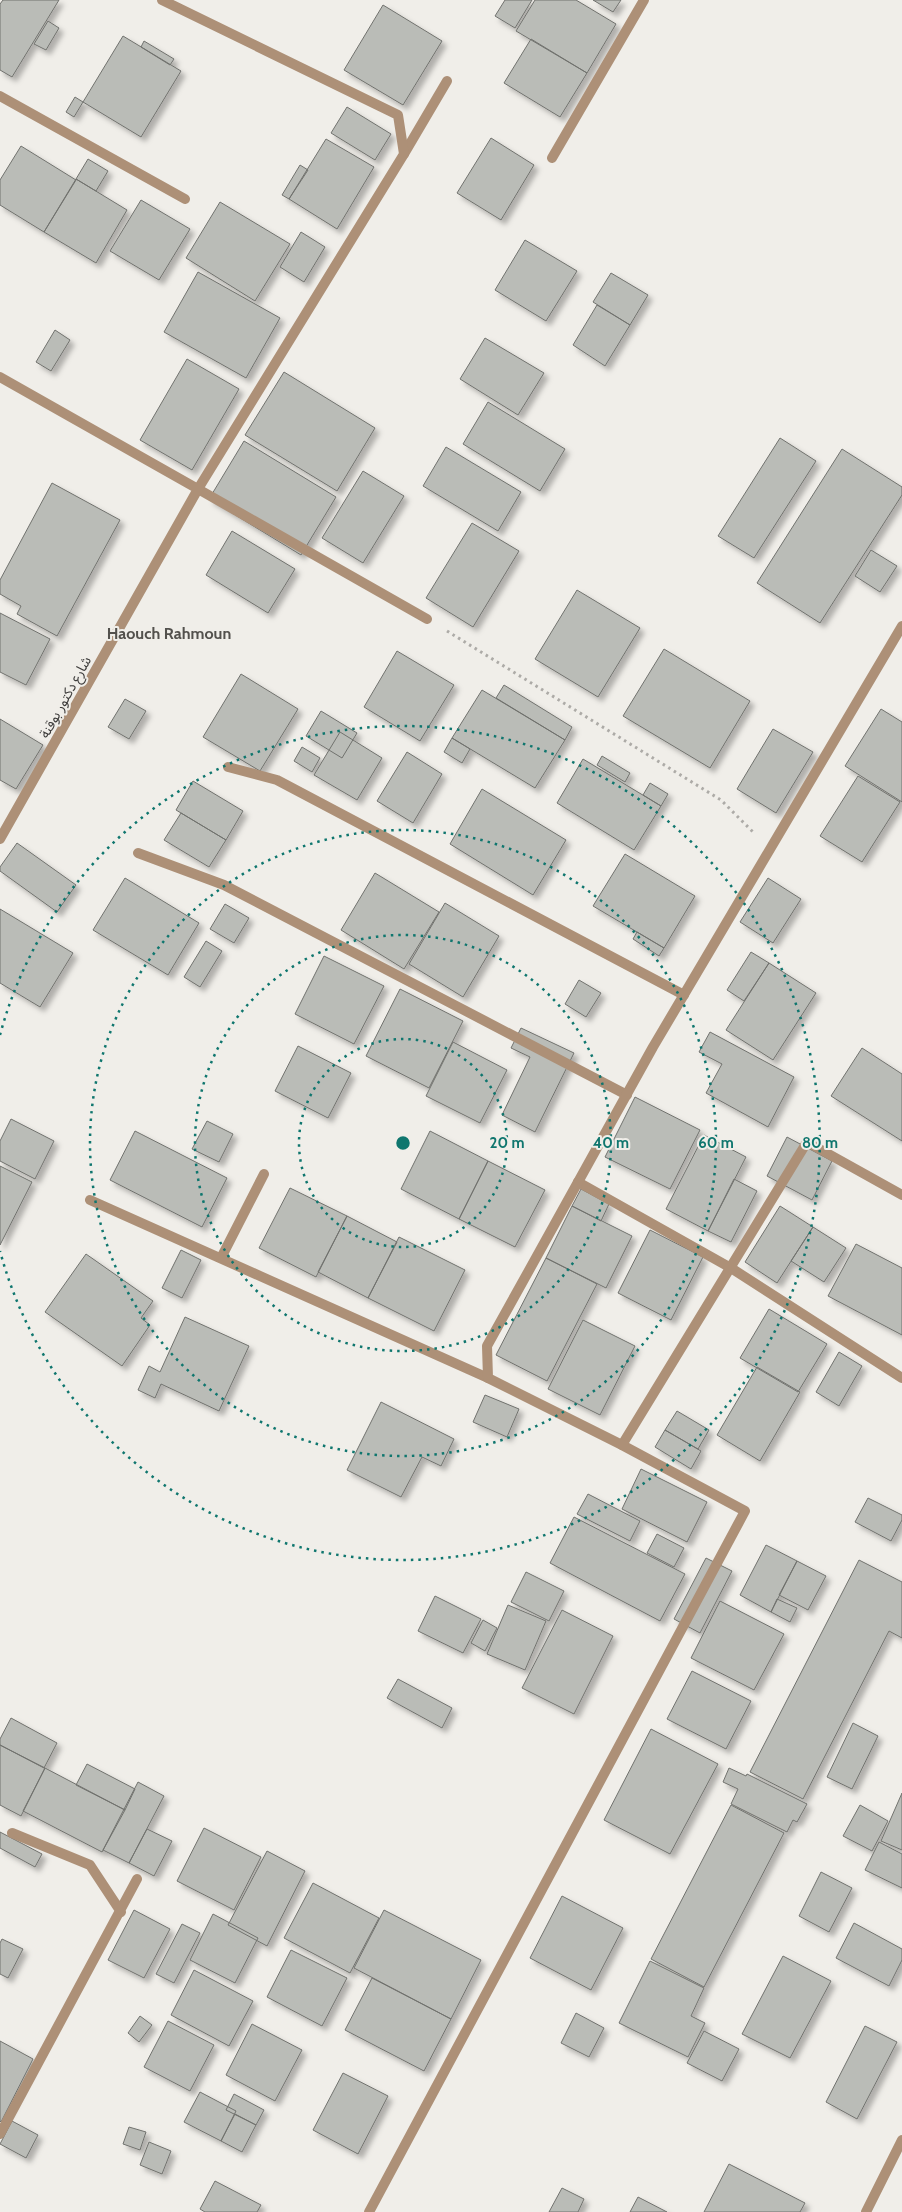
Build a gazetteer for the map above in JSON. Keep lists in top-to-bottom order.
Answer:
{
  "streets": {
    "street": ["شارع دكتور بوقنة"]
  },
  "districts": ["Haouch Rahmoun"],
  "rings": [
    "20 m",
    "40 m",
    "60 m",
    "80 m"
  ]
}
